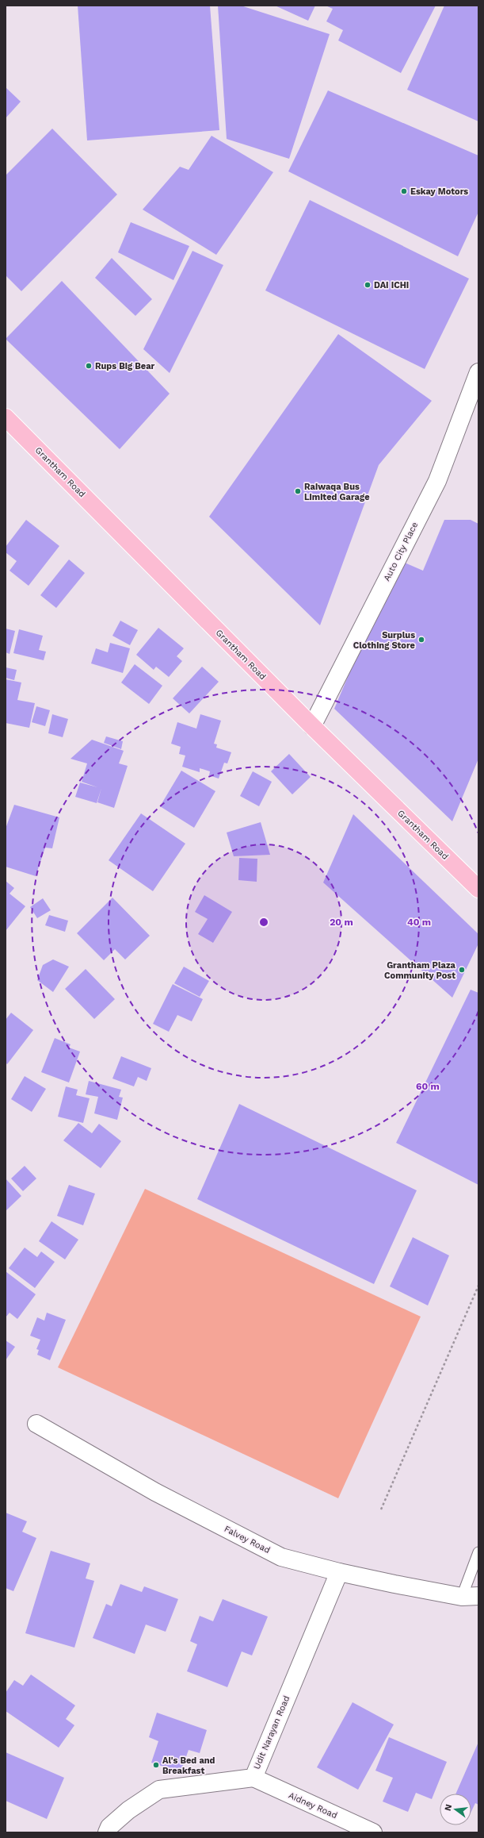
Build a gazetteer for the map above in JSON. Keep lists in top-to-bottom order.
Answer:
{
  "streets": {
    "main road": ["Grantham Road"],
    "street": [
      "Auto City Place",
      "Falvey Road",
      "Udit Narayan Road",
      "Aidney Road"
    ]
  },
  "crossings": [
    ["Grantham Road", "Auto City Place"],
    ["Falvey Road", "Udit Narayan Road"],
    ["Udit Narayan Road", "Aidney Road"]
  ],
  "places": [
    "Eskay Motors",
    "DAI ICHI",
    "Rups Big Bear",
    "Raiwaqa Bus Limited Garage",
    "Surplus Clothing Store",
    "Grantham Plaza Community Post",
    "Al's Bed and Breakfast"
  ],
  "north": "left",
  "rings": ["20 m", "40 m", "60 m"]
}
